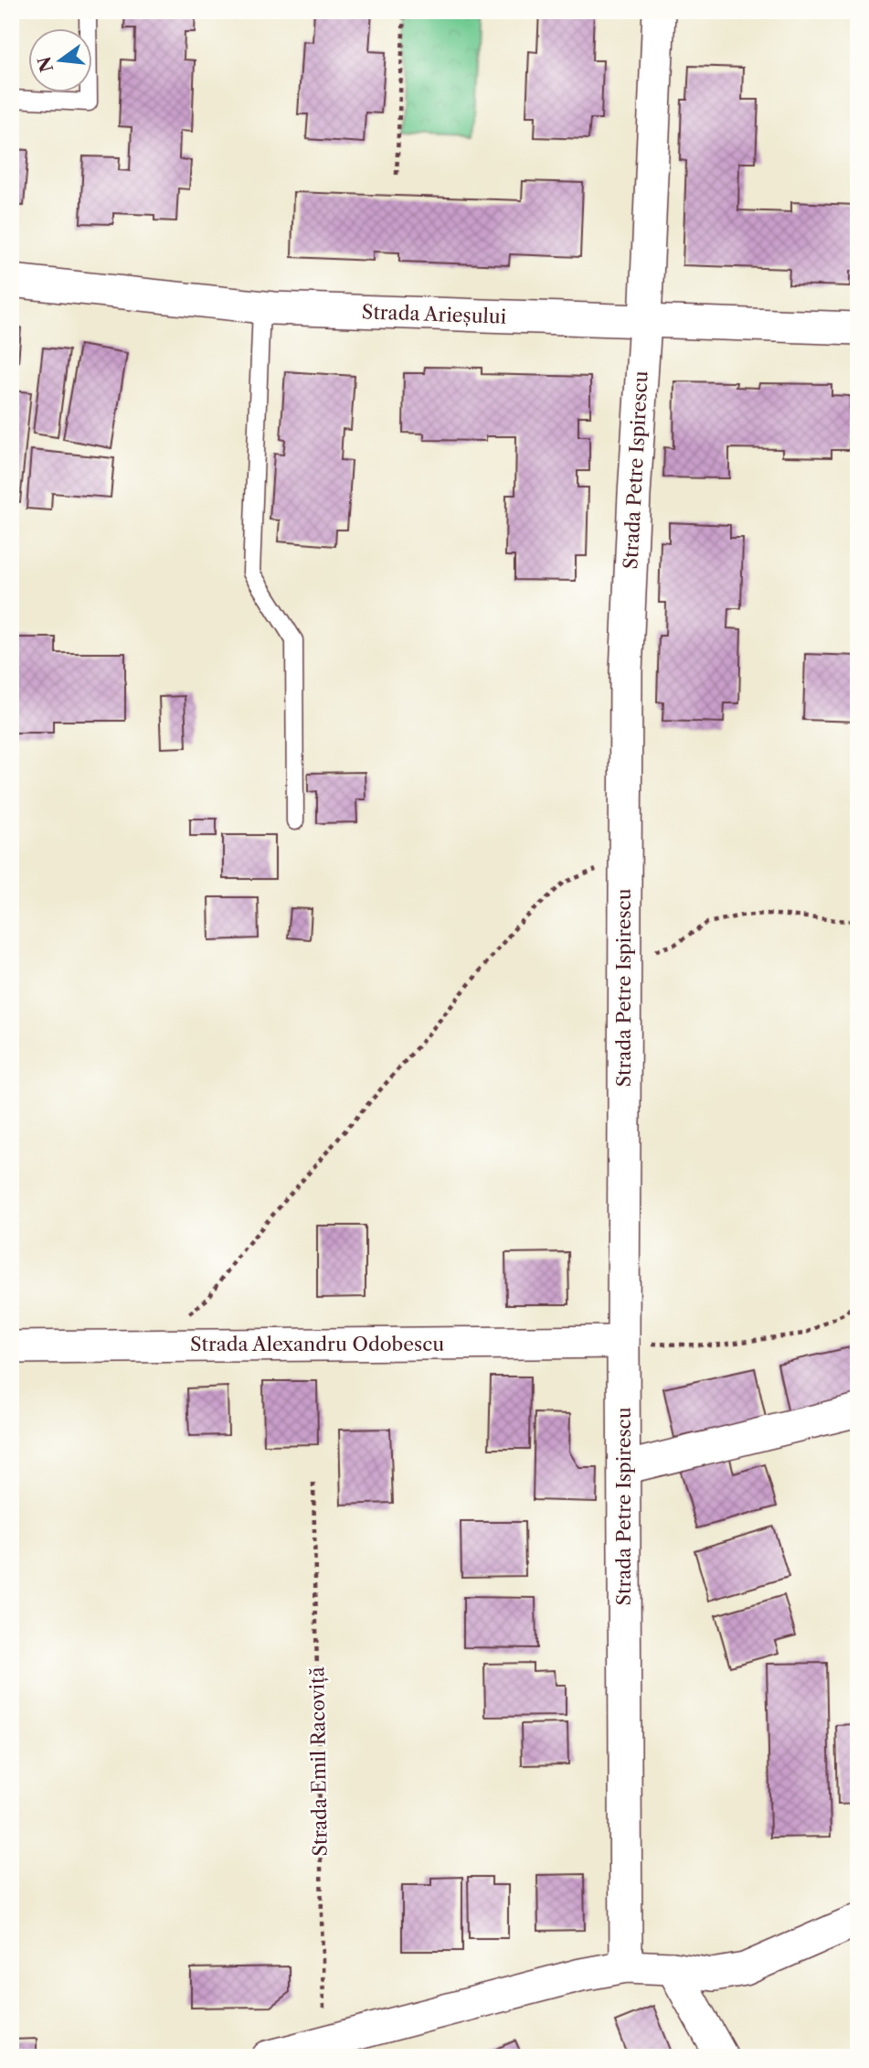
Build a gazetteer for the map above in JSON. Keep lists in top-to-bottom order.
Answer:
{
  "streets": {
    "street": ["Strada Arieșului", "Strada Petre Ispirescu", "Strada Alexandru Odobescu"],
    "path": ["Strada Emil Racoviță"]
  },
  "crossings": [
    ["Strada Arieșului", "Strada Petre Ispirescu"],
    ["Strada Petre Ispirescu", "Strada Alexandru Odobescu"]
  ],
  "north": "left"
}
